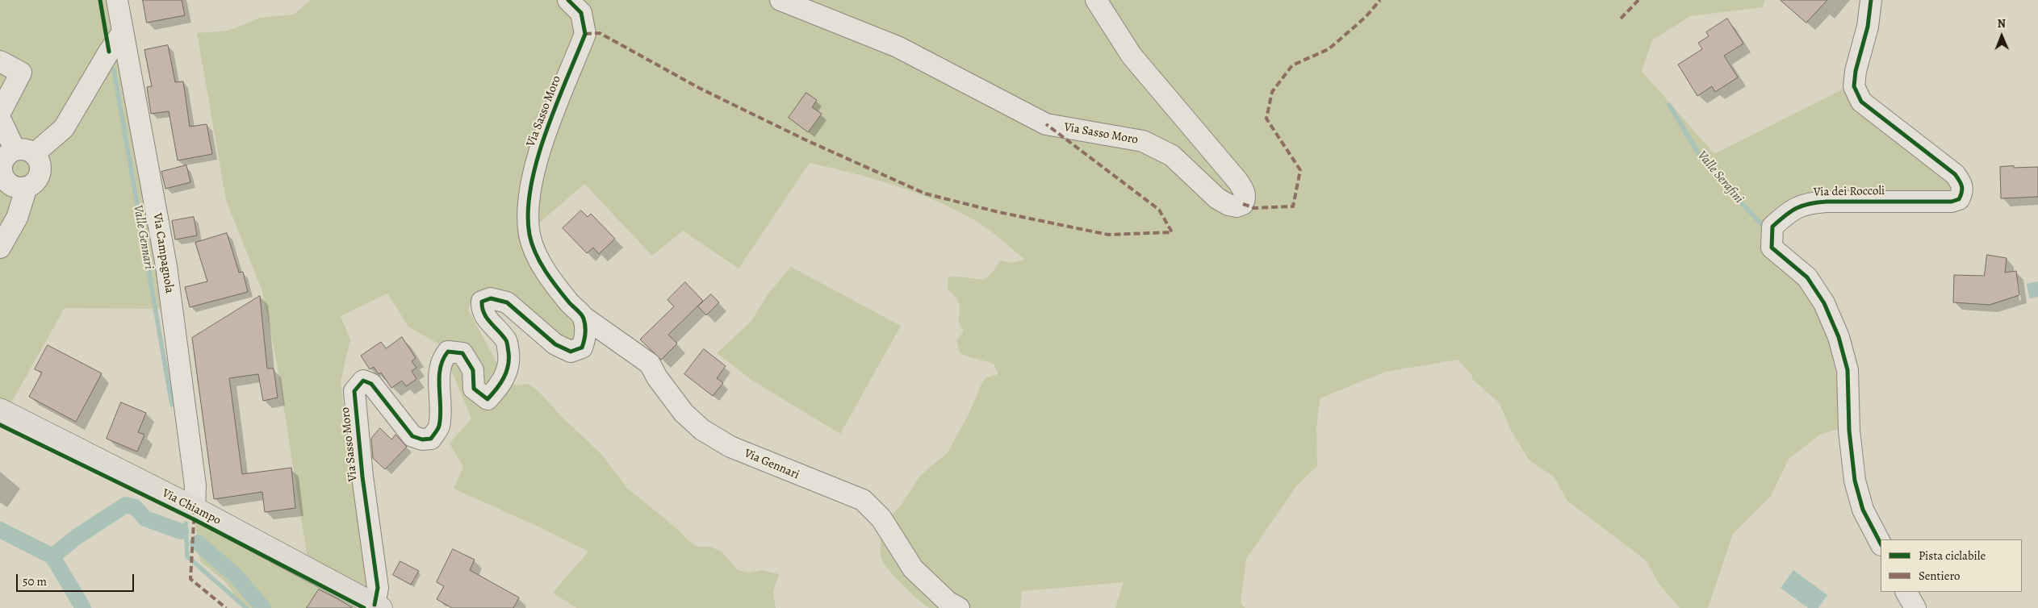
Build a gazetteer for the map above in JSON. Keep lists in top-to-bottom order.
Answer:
{
  "streets": {
    "main road": ["Via Chiampo"],
    "street": [
      "Via Sasso Moro",
      "Via dei Roccoli",
      "Via Campagnola",
      "Via Gennari"
    ]
  },
  "crossings": [
    ["Via Sasso Moro", "Via Gennari"],
    ["Via Sasso Moro", "Via Chiampo"],
    ["Via Campagnola", "Via Chiampo"]
  ],
  "water": ["Valle Serafini", "Valle Gennari"],
  "legend": ["Pista ciclabile", "Sentiero"],
  "scale_bar": "50 m",
  "north": "top"
}
